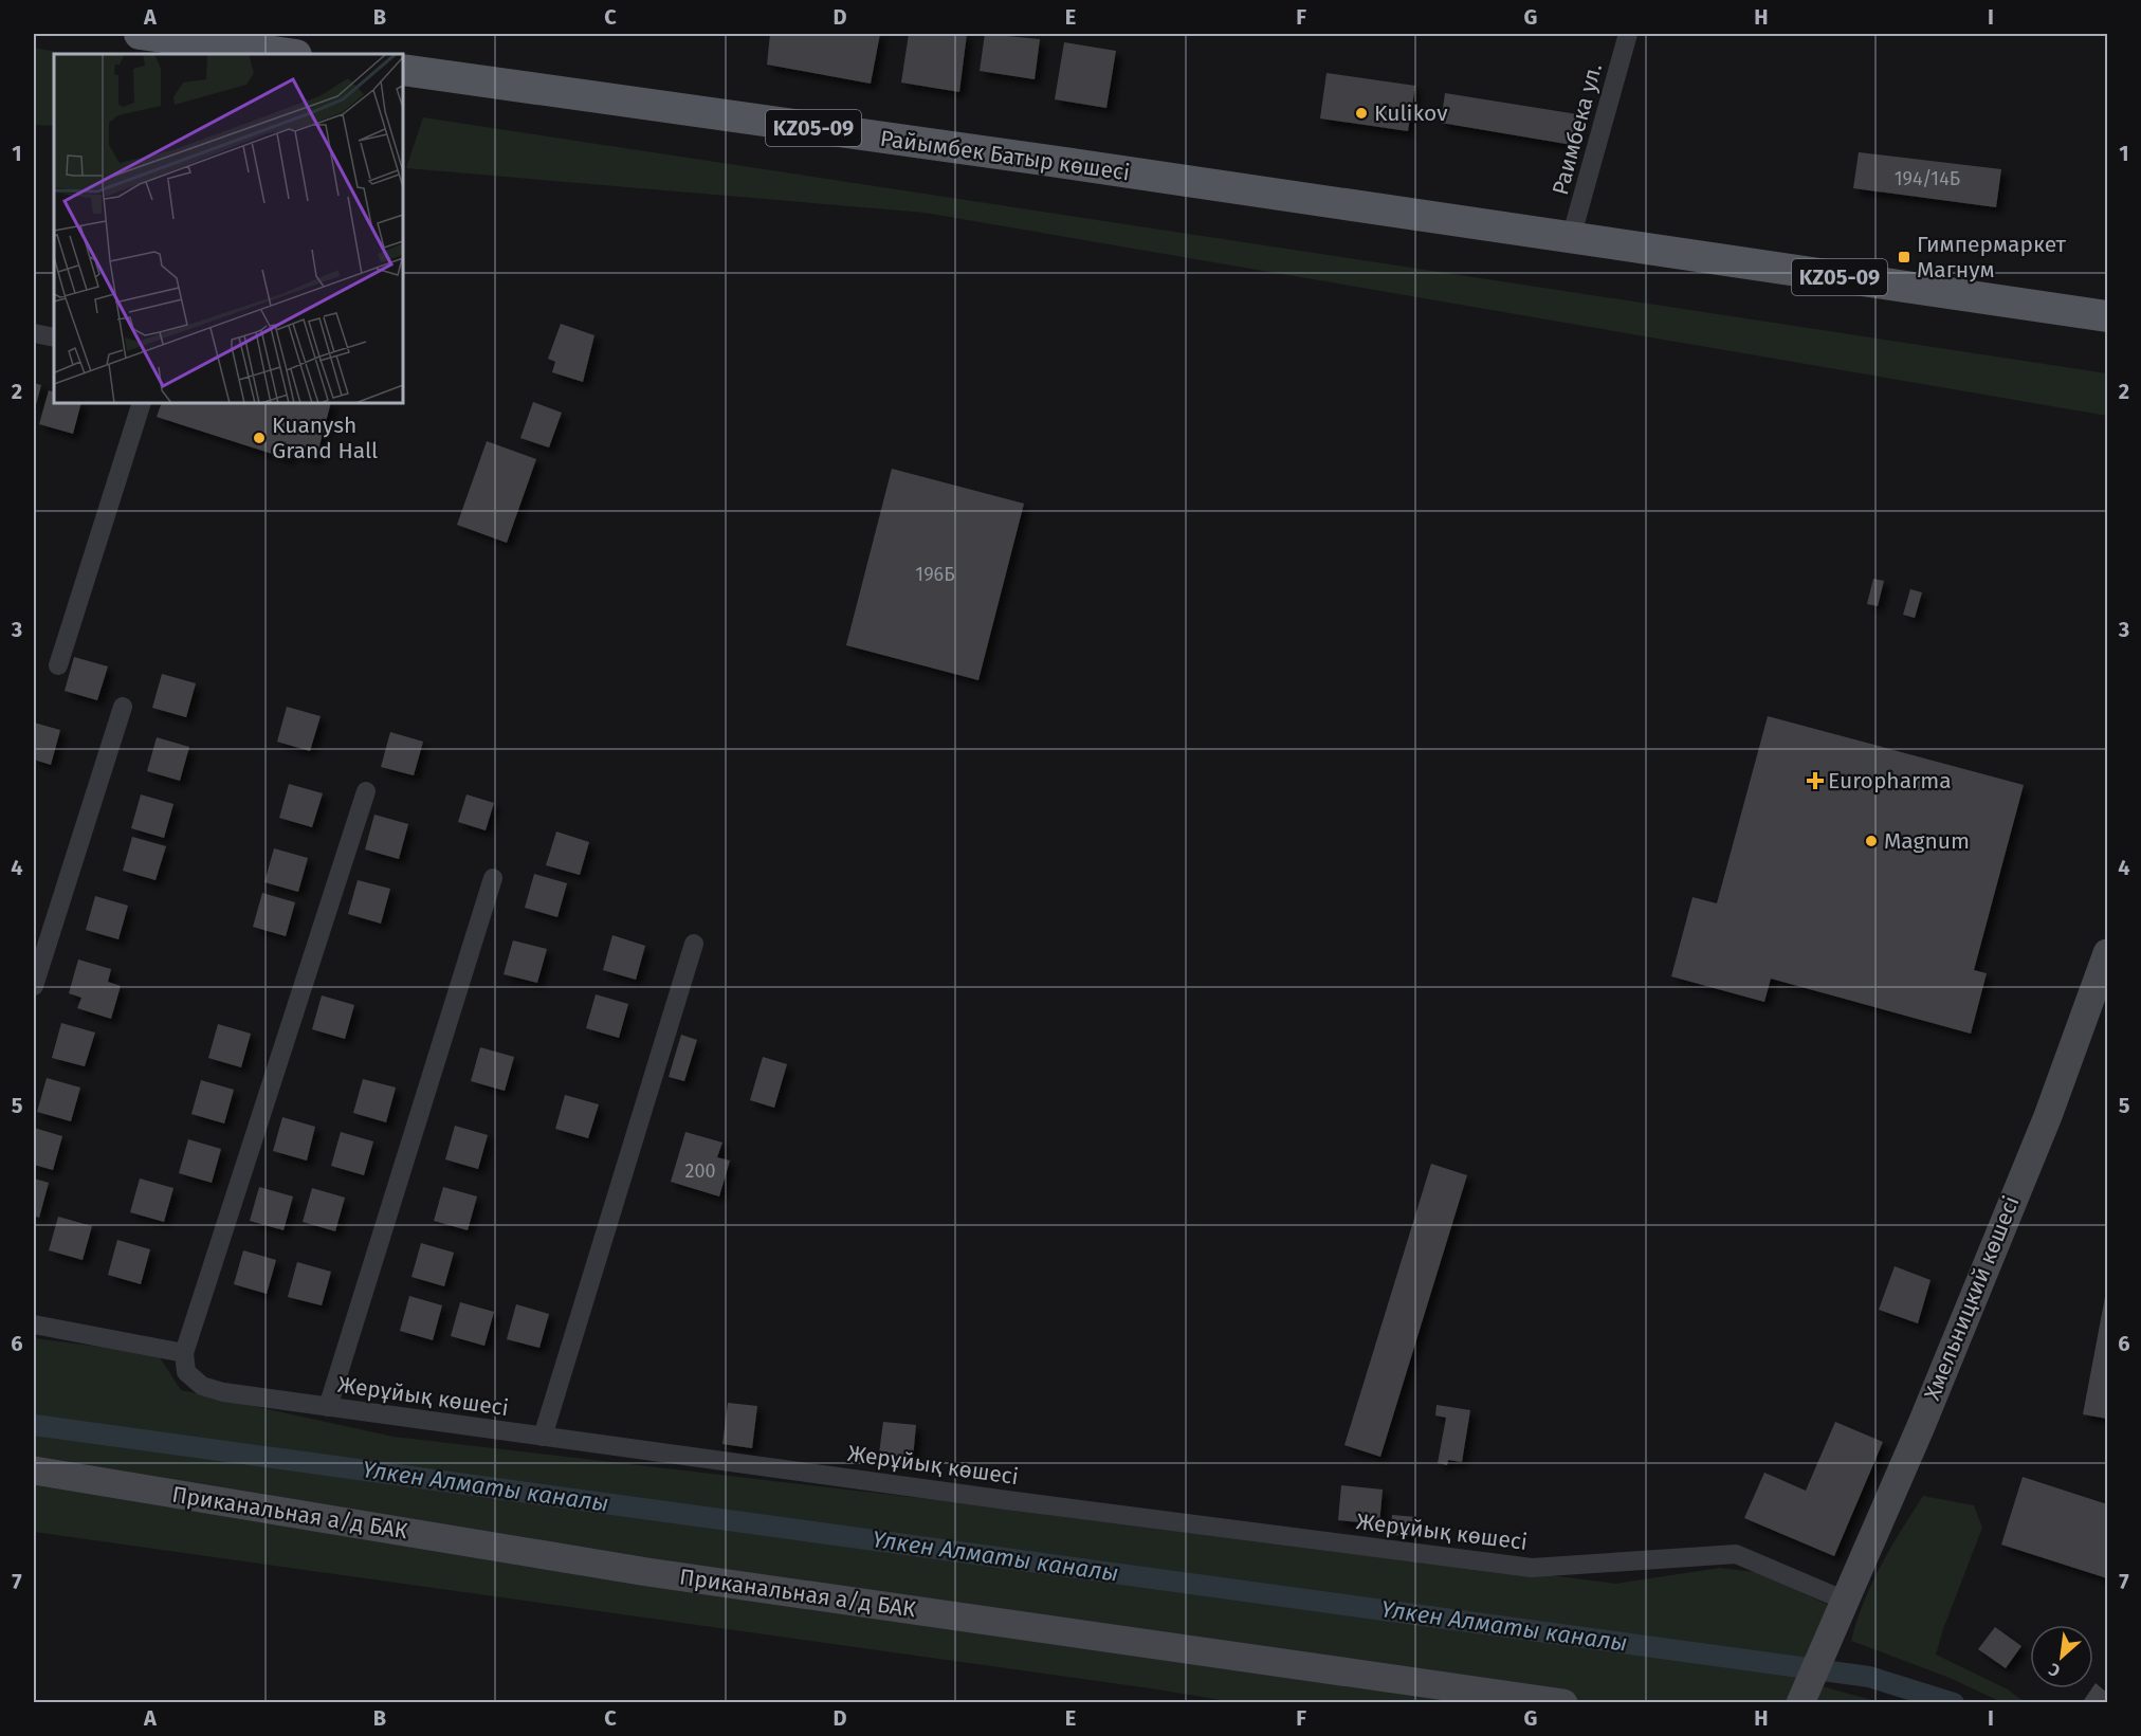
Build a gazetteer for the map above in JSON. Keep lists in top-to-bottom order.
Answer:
{
  "streets": {
    "main road": ["KZ05-09", "Райымбек Батыр көшесі"],
    "street": [
      "Раимбека ул.",
      "Хмельницкий көшесі",
      "Жерұйық көшесі",
      "Приканальная а/д БАК"
    ]
  },
  "crossings": [
    ["KZ05-09", "Раимбека ул."],
    ["KZ05-09", "Райымбек Батыр көшесі"],
    ["Раимбека ул.", "Райымбек Батыр көшесі"],
    ["Хмельницкий көшесі", "Жерұйық көшесі"]
  ],
  "water": ["Үлкен Алматы каналы"],
  "places": {
    "other": ["Kulikov", "Kuanysh Grand Hall", "Magnum"],
    "transit": ["Гимпермаркет Магнум"],
    "health": ["Europharma"]
  },
  "house_numbers": ["194/14Б", "196Б", "200"],
  "north": "bottom left",
  "grid": {
    "columns": [
      "A",
      "B",
      "C",
      "D",
      "E",
      "F",
      "G",
      "H",
      "I"
    ],
    "rows": [
      "1",
      "2",
      "3",
      "4",
      "5",
      "6",
      "7"
    ]
  }
}
